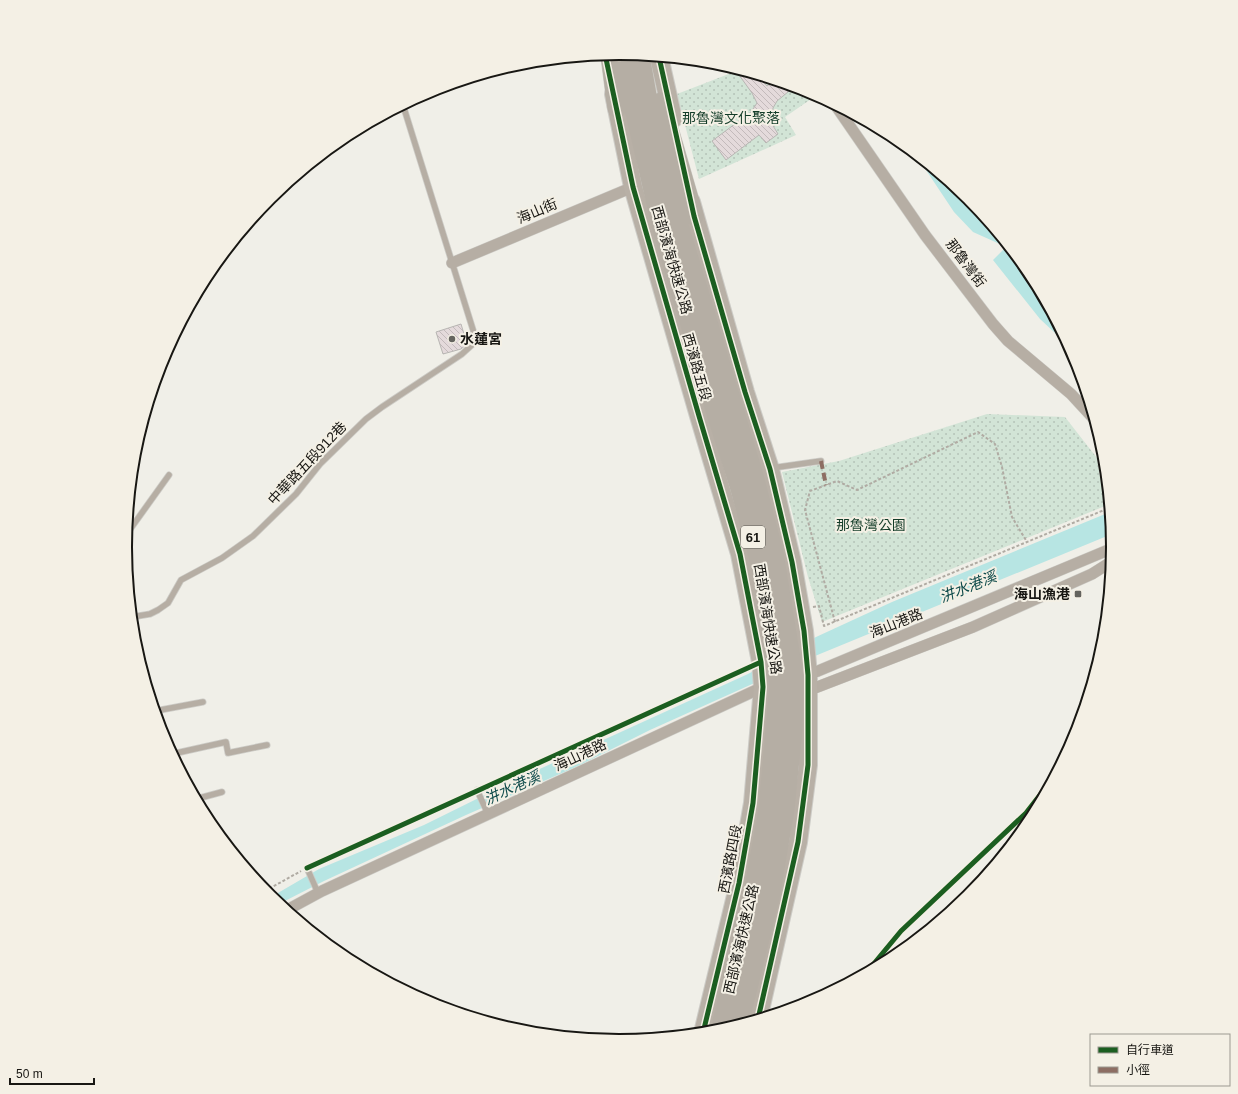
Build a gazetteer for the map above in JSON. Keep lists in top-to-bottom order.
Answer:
{
  "streets": {
    "highway": ["西部濱海快速公路", "61"],
    "main road": ["西濱路五段", "西濱路四段"],
    "street": ["海山街", "那魯灣街", "海山港路"],
    "lane": ["中華路五段912巷"]
  },
  "crossings": [
    ["海山街", "西濱路五段"],
    ["海山街", "中華路五段912巷"],
    ["西部濱海快速公路", "西濱路五段"],
    ["西部濱海快速公路", "61"],
    ["西部濱海快速公路", "海山港路"],
    ["西部濱海快速公路", "西濱路四段"],
    ["西濱路五段", "61"],
    ["西濱路五段", "海山港路"],
    ["西濱路五段", "西濱路四段"],
    ["61", "海山港路"],
    ["61", "西濱路四段"],
    ["海山港路", "西濱路四段"]
  ],
  "water": ["汫水港溪"],
  "parks": ["那魯灣文化聚落", "那魯灣公園"],
  "places": {
    "other": ["水蓮宮"],
    "transit": ["海山漁港"]
  },
  "legend": ["自行車道", "小徑"],
  "scale_bar": "50 m"
}
